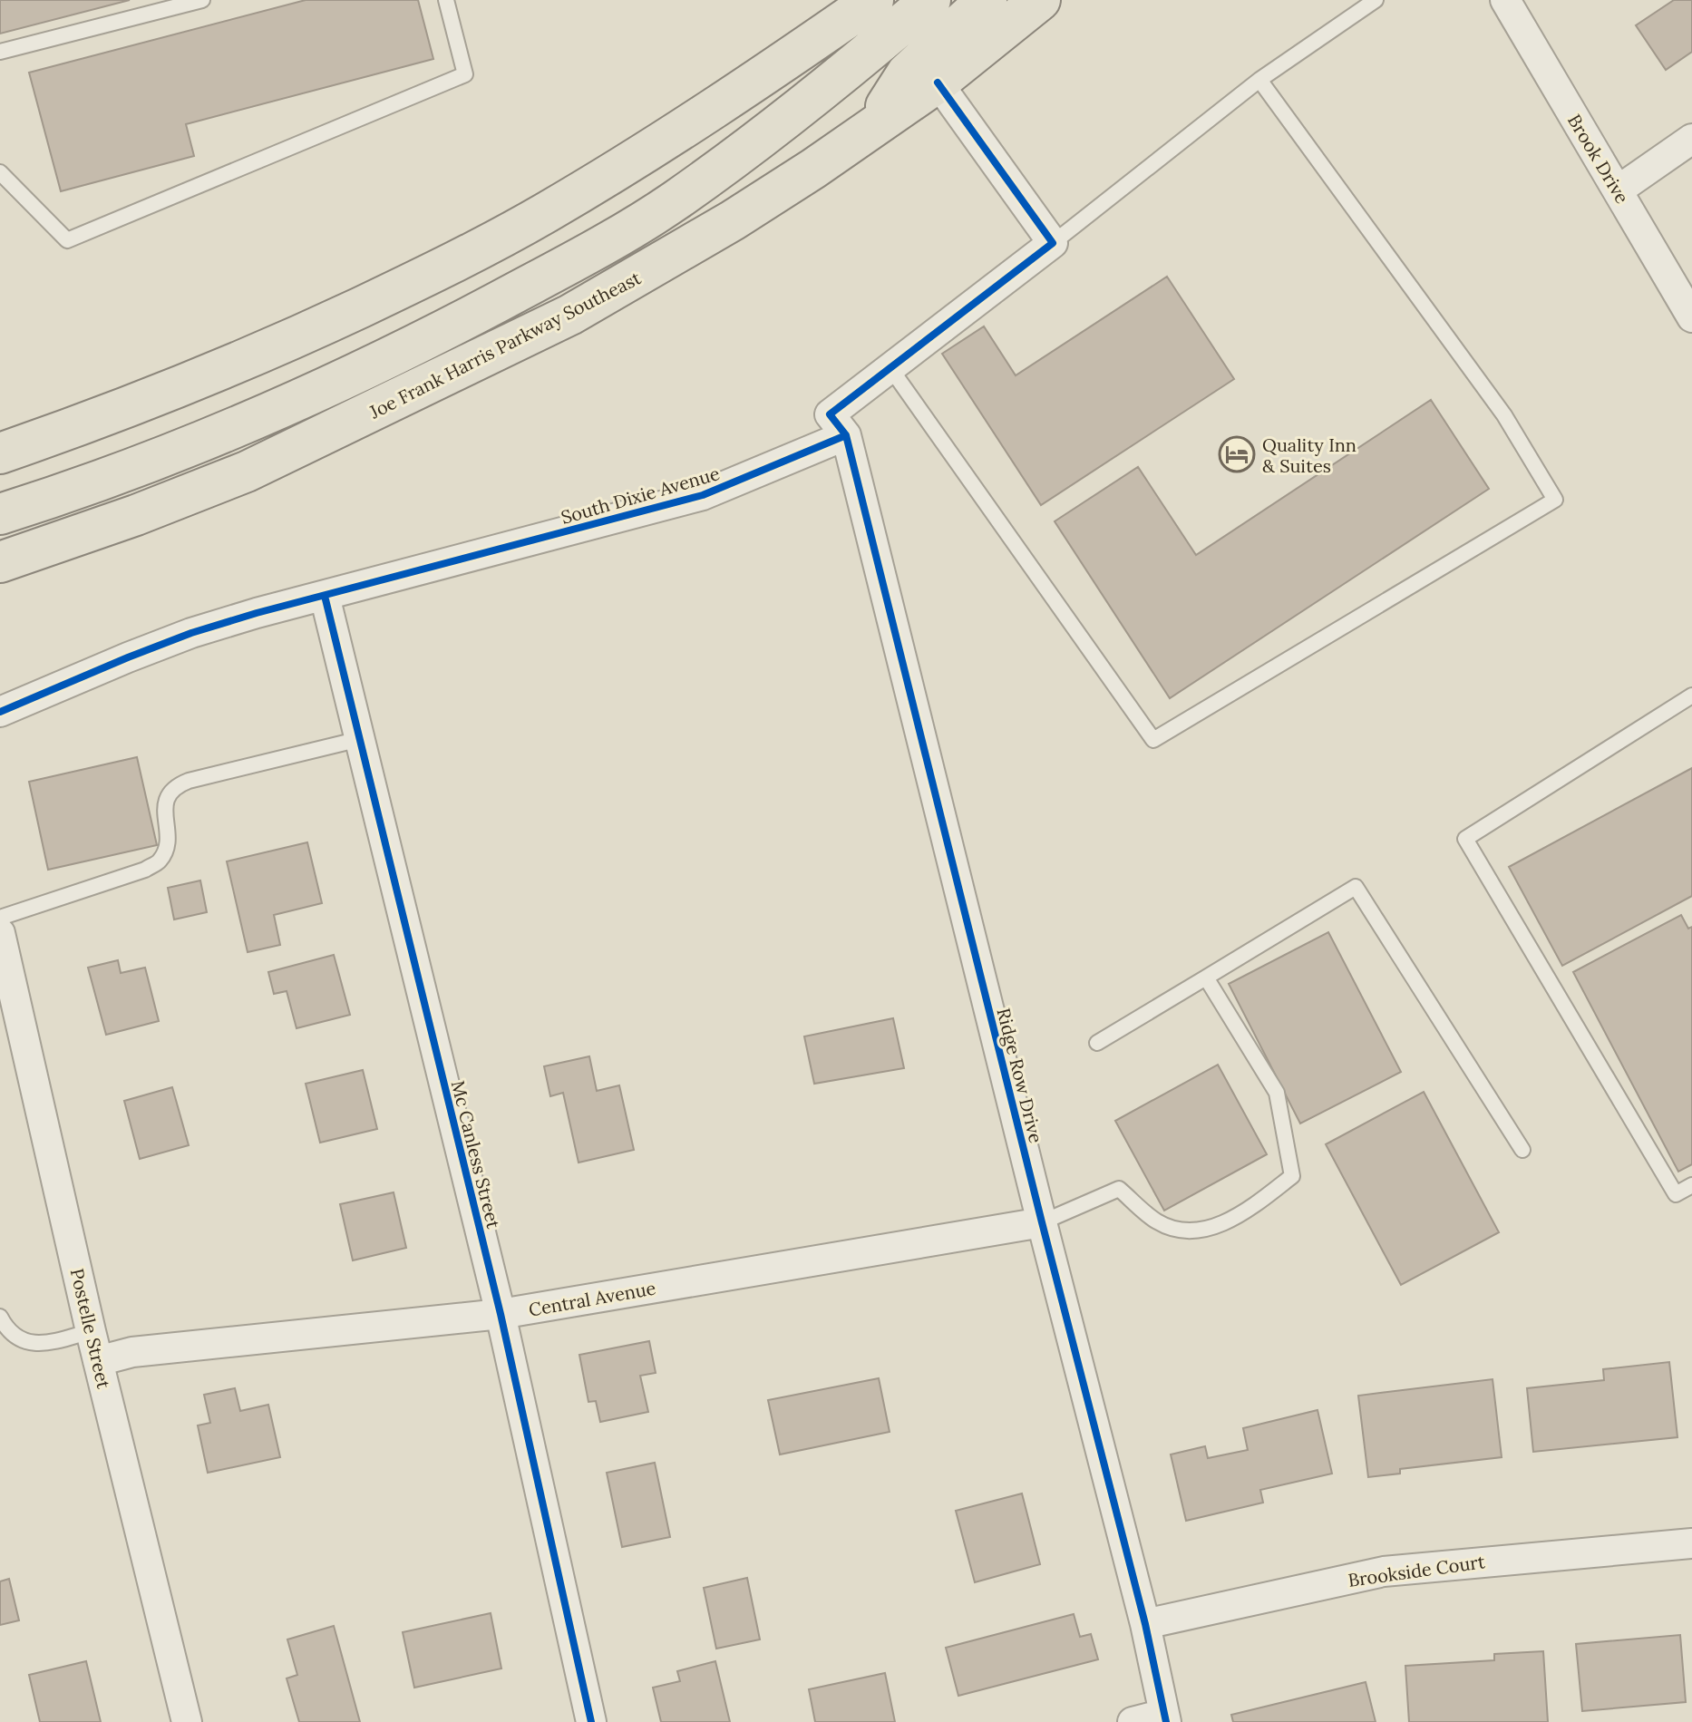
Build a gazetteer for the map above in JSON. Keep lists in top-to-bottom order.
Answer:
{
  "streets": {
    "main road": ["Joe Frank Harris Parkway Southeast"],
    "street": [
      "Brook Drive",
      "South Dixie Avenue",
      "Ridge Row Drive",
      "Mc Canless Street",
      "Central Avenue",
      "Postelle Street",
      "Brookside Court"
    ]
  },
  "crossings": [
    ["South Dixie Avenue", "Ridge Row Drive"],
    ["South Dixie Avenue", "Mc Canless Street"],
    ["Ridge Row Drive", "Central Avenue"],
    ["Ridge Row Drive", "Brookside Court"],
    ["Mc Canless Street", "Central Avenue"],
    ["Central Avenue", "Postelle Street"]
  ],
  "places": {
    "hotel": ["Quality Inn & Suites"]
  }
}
